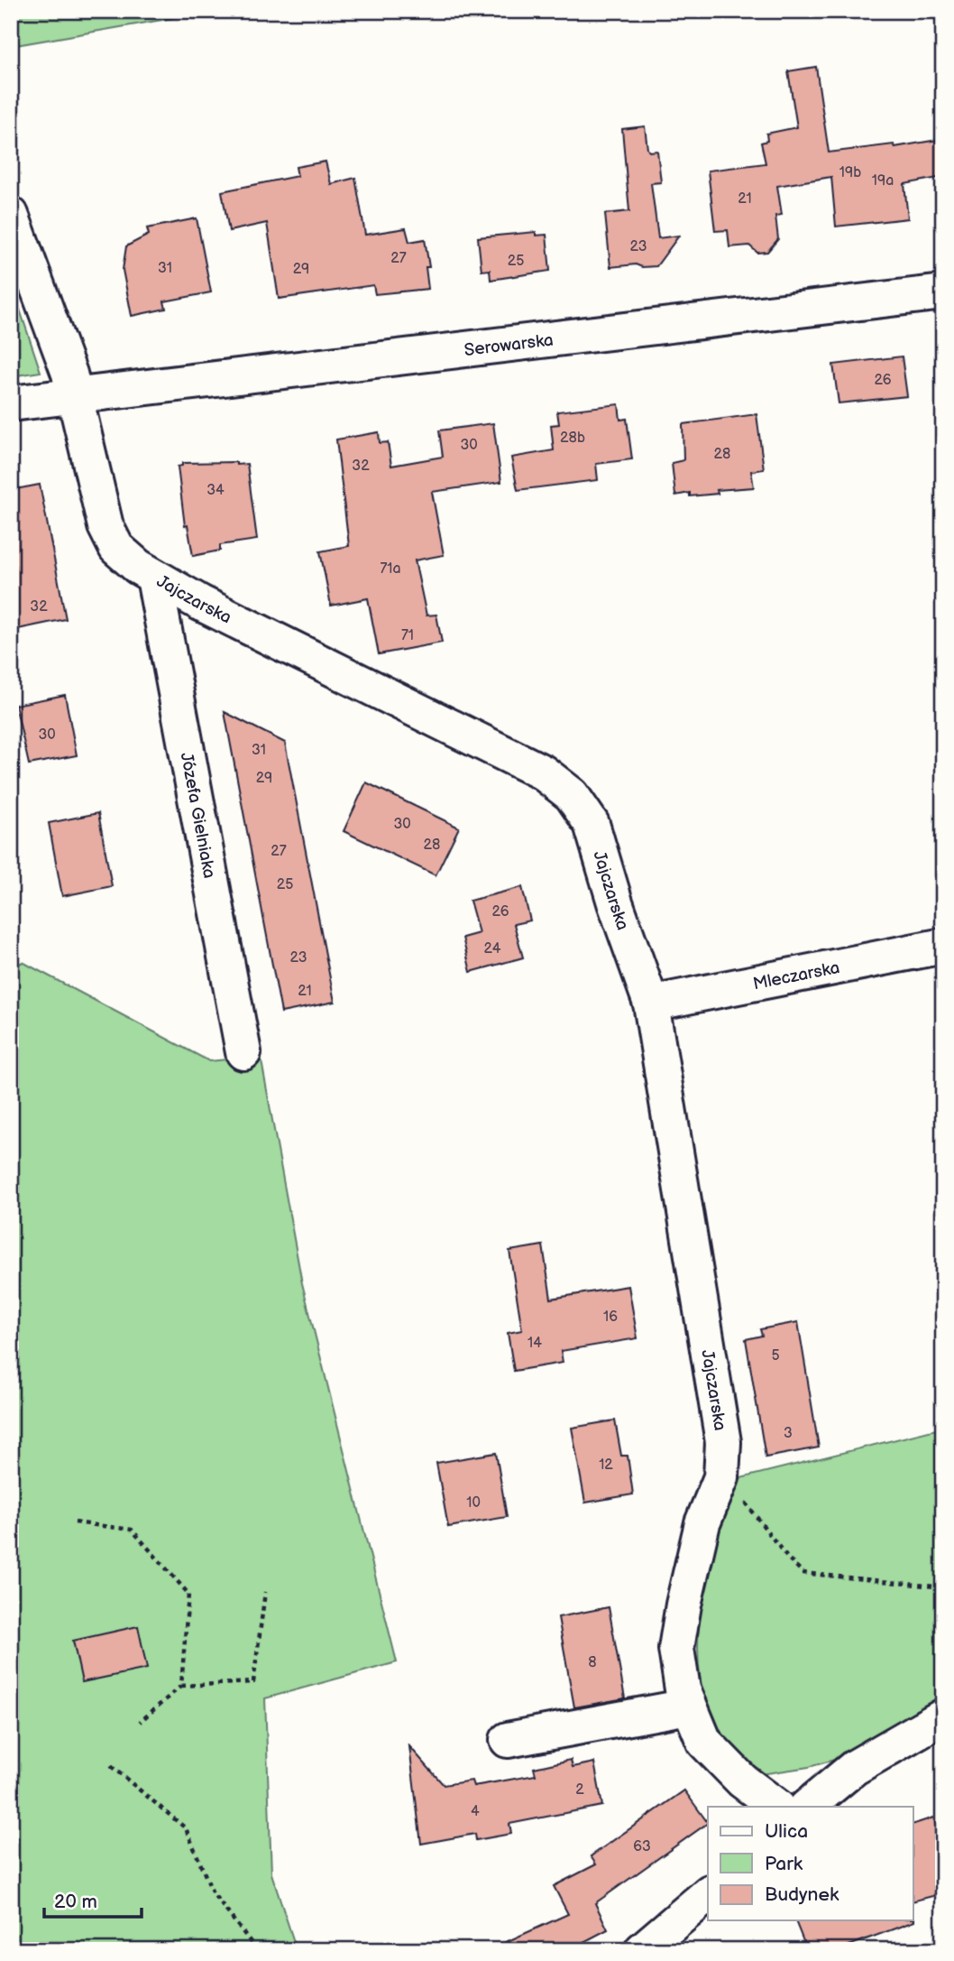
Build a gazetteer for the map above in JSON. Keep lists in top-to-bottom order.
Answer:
{
  "streets": {
    "street": [
      "Serowarska",
      "Jajczarska",
      "Józefa Gielniaka",
      "Mleczarska"
    ]
  },
  "crossings": [
    ["Serowarska", "Jajczarska"],
    ["Jajczarska", "Józefa Gielniaka"],
    ["Jajczarska", "Mleczarska"]
  ],
  "house_numbers": [
    "19b",
    "19a",
    "21",
    "23",
    "27",
    "25",
    "31",
    "29",
    "26",
    "28b",
    "30",
    "28",
    "32",
    "34",
    "71a",
    "32",
    "71",
    "30",
    "31",
    "29",
    "30",
    "28",
    "27",
    "25",
    "26",
    "24",
    "23",
    "21",
    "16",
    "14",
    "5",
    "3",
    "12",
    "10",
    "8",
    "2",
    "4",
    "63"
  ],
  "legend": ["Ulica", "Park", "Budynek"],
  "scale_bar": "20 m"
}
